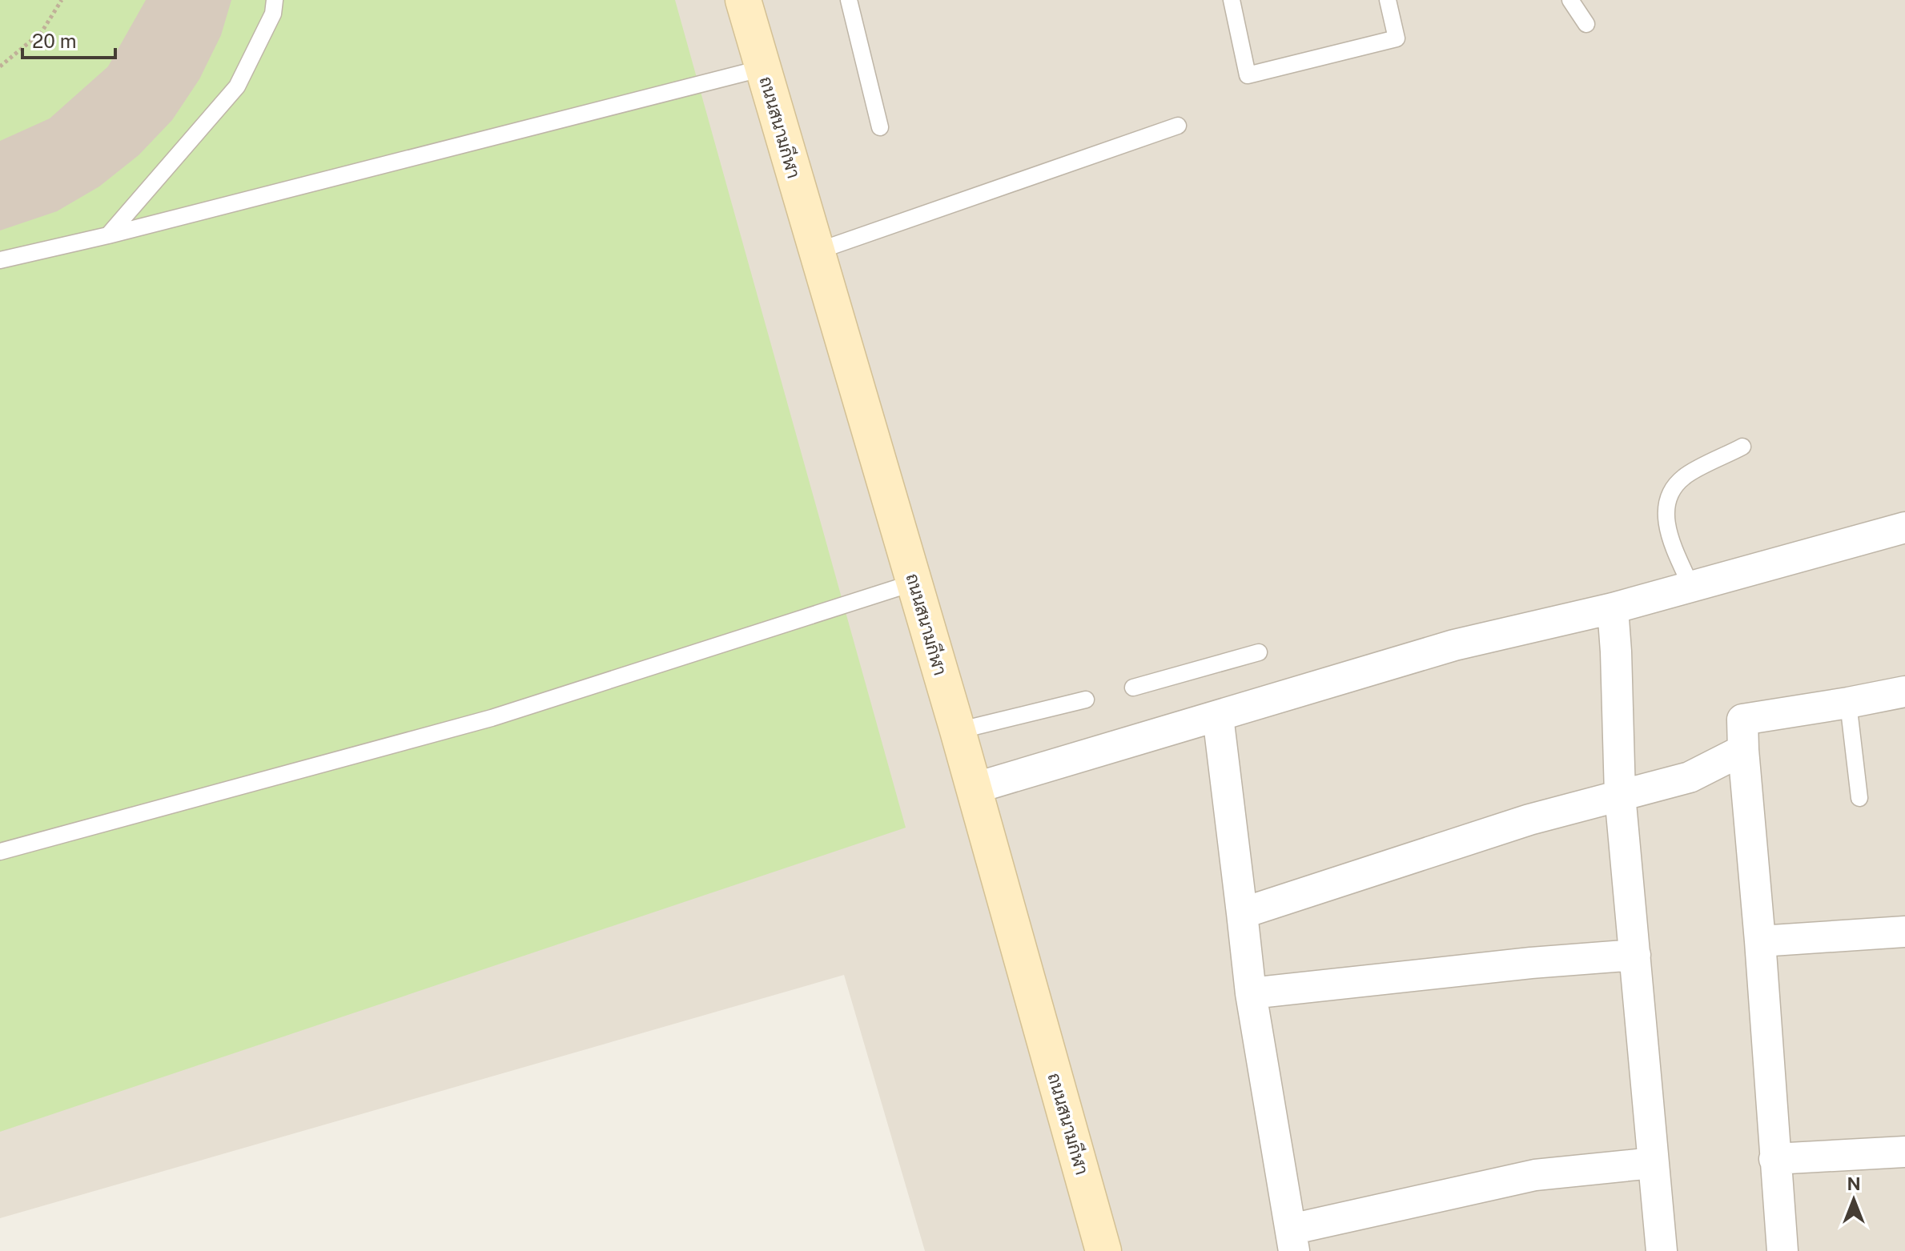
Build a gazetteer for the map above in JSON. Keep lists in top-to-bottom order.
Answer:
{
  "streets": {
    "street": ["ถนนสนามกีฬา"]
  },
  "scale_bar": "20 m",
  "north": "top"
}
